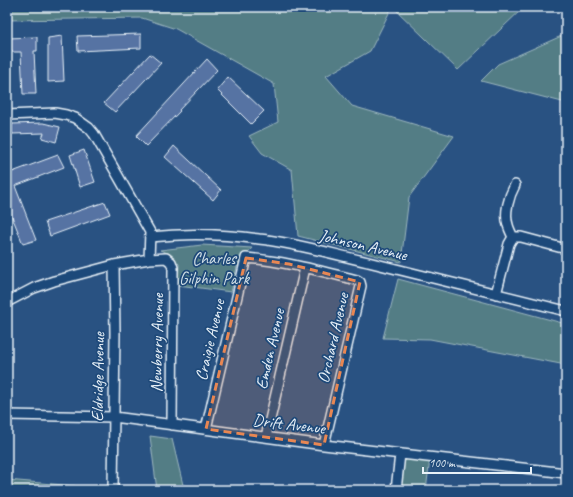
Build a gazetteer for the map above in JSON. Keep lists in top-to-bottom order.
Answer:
{
  "streets": {
    "street": [
      "Johnson Avenue",
      "Orchard Avenue",
      "Craigie Avenue",
      "Newberry Avenue",
      "Emden Avenue",
      "Eldridge Avenue",
      "Drift Avenue"
    ]
  },
  "crossings": [
    ["Orchard Avenue", "Craigie Avenue"],
    ["Orchard Avenue", "Emden Avenue"],
    ["Orchard Avenue", "Drift Avenue"],
    ["Craigie Avenue", "Drift Avenue"],
    ["Newberry Avenue", "Drift Avenue"],
    ["Emden Avenue", "Drift Avenue"],
    ["Eldridge Avenue", "Drift Avenue"]
  ],
  "parks": ["Charles Gilphin Park"],
  "scale_bar": "100 m"
}
